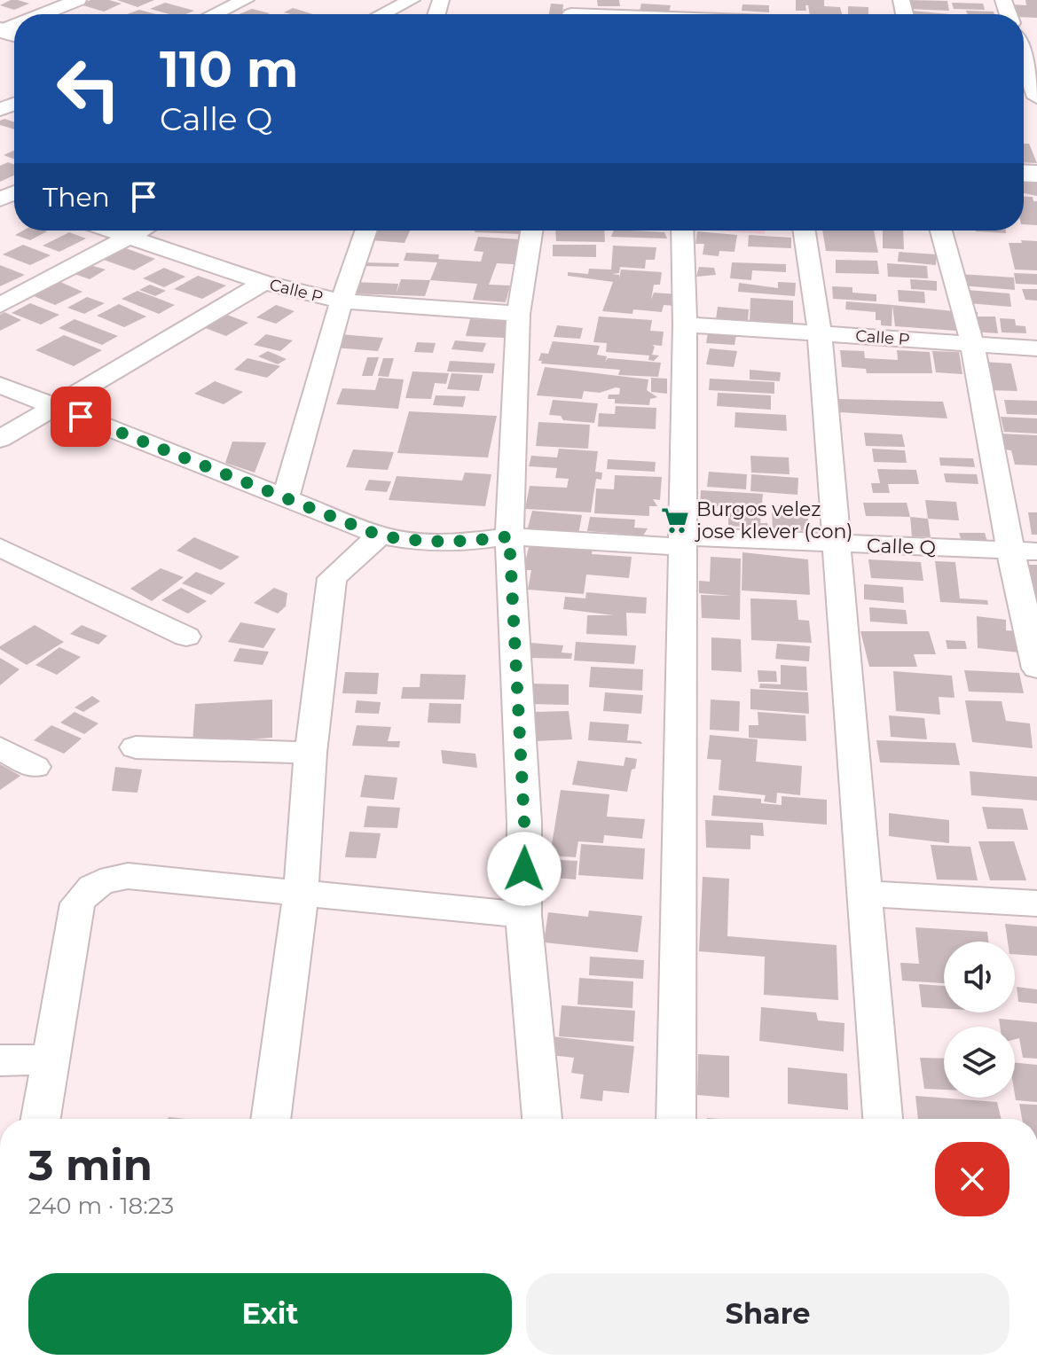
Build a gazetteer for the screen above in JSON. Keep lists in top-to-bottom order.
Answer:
{
  "streets": {
    "street": ["Calle P", "Calle Q"]
  },
  "places": {
    "supermarket": ["Burgos velez jose klever (con)"]
  },
  "page": {
    "turn": ["110 m", "Calle Q"],
    "then": "Then",
    "heading": ["3 min", "240 m · 18:23"],
    "buttons": ["Exit", "Share"]
  }
}
